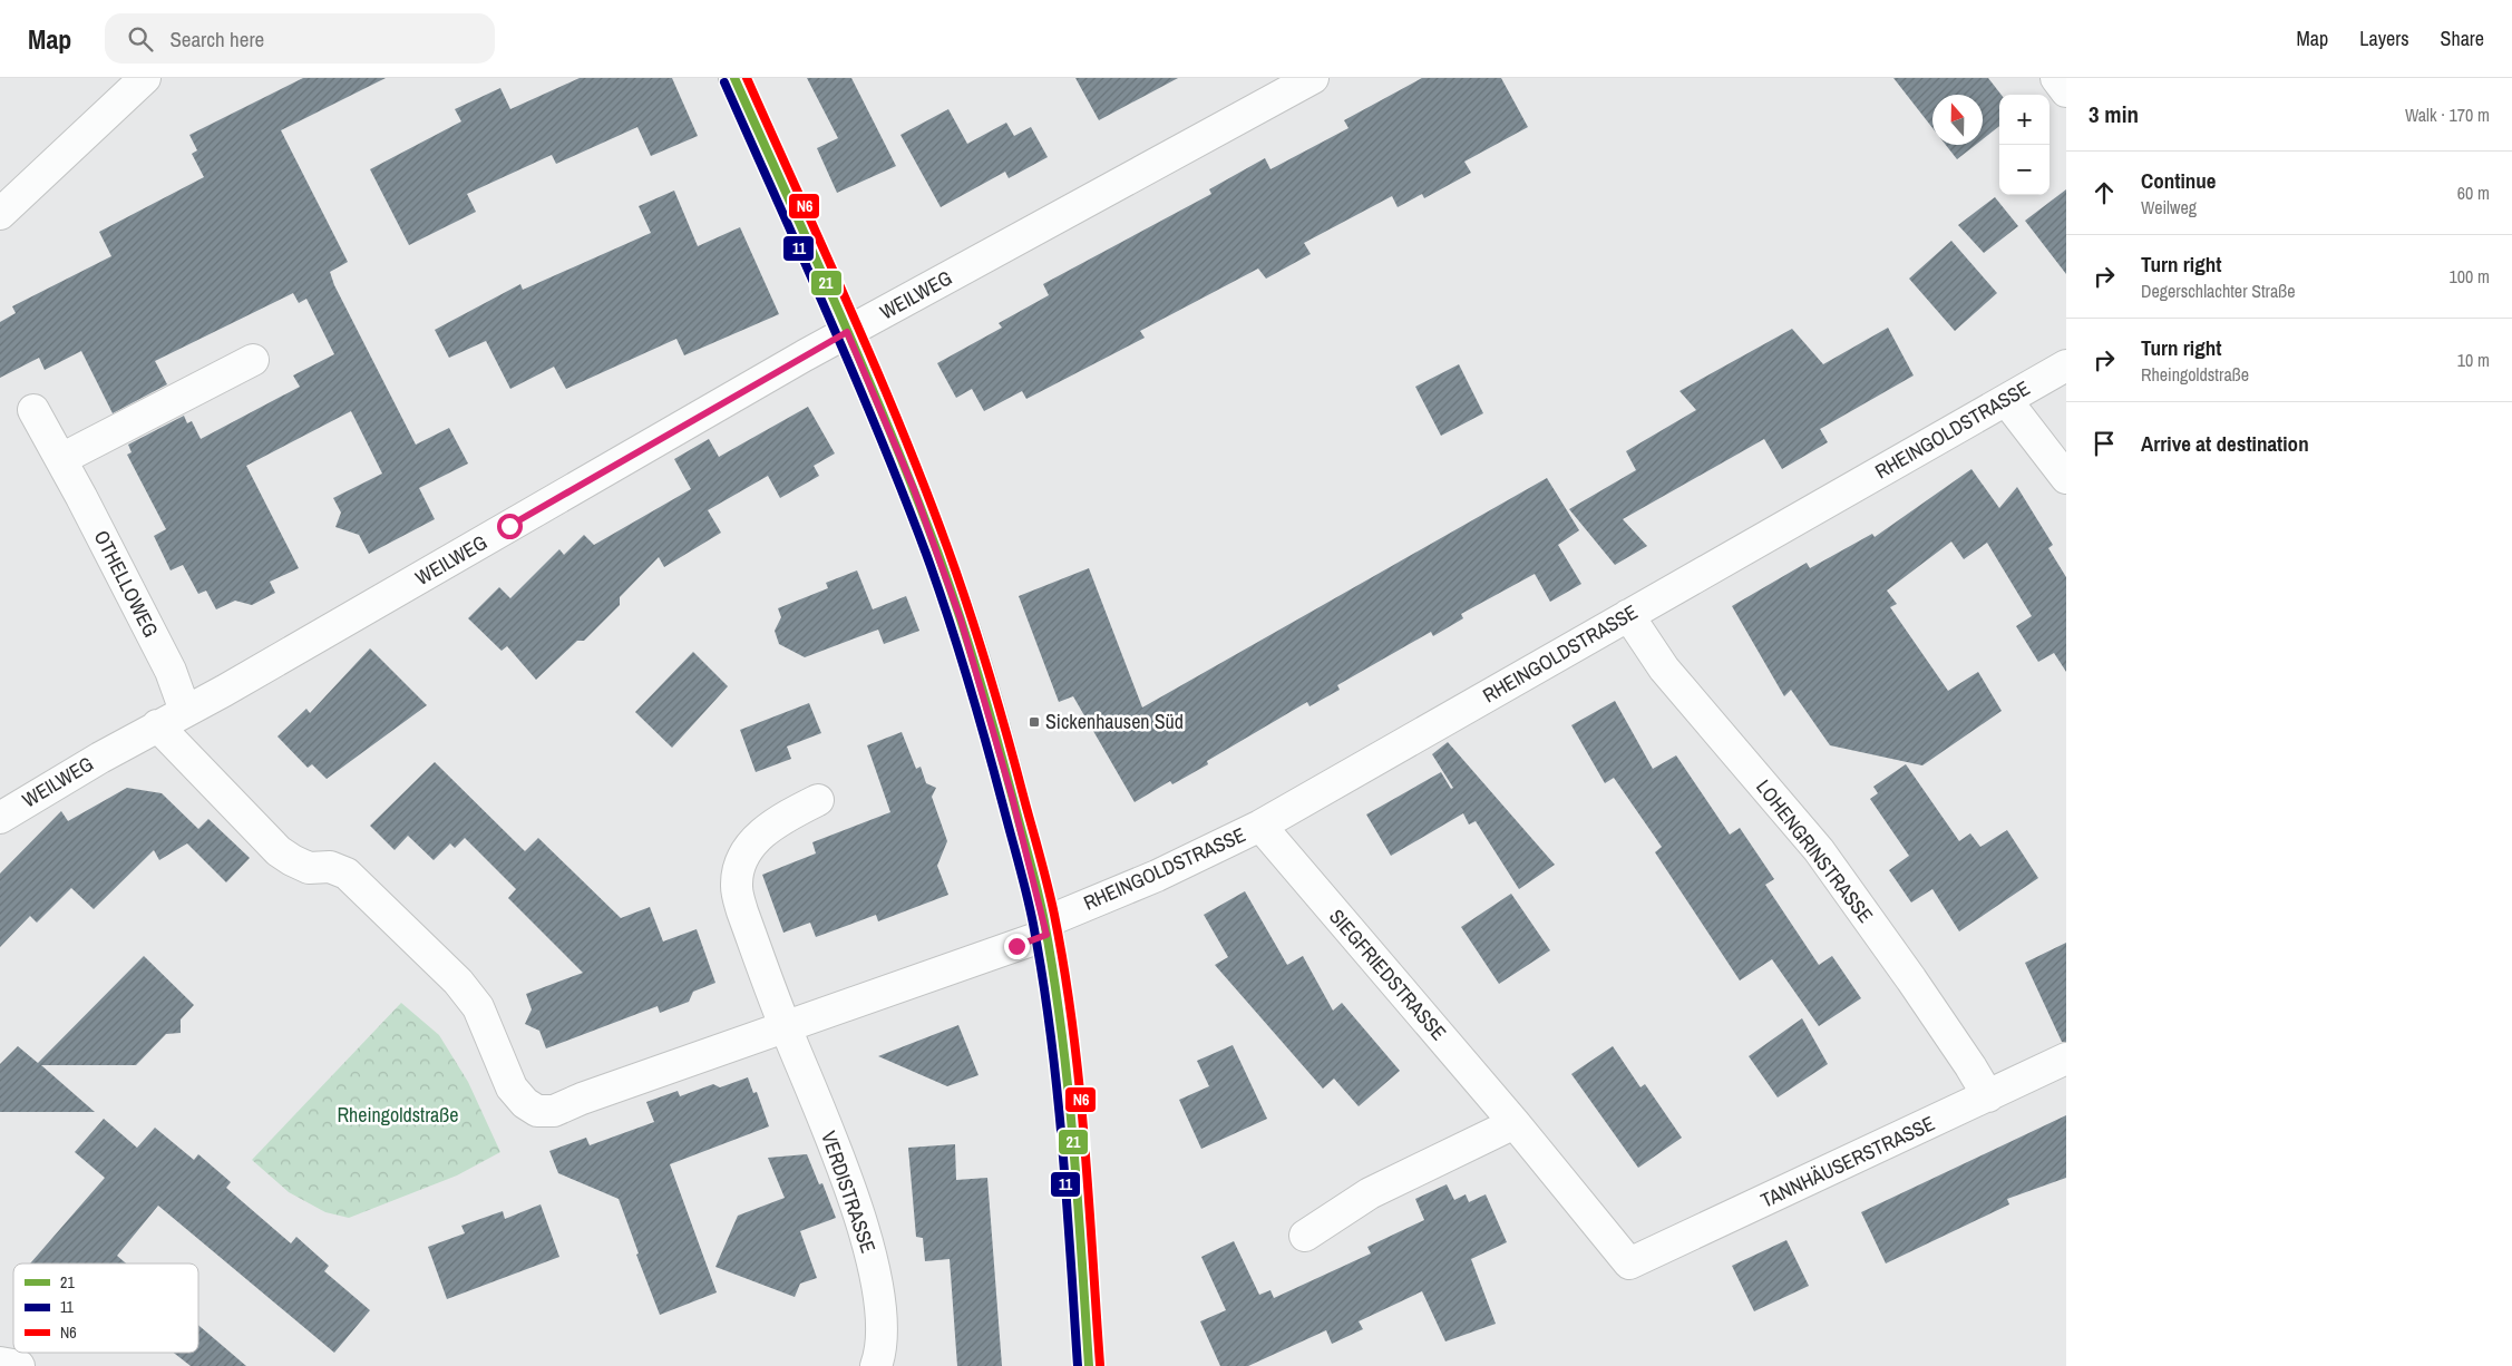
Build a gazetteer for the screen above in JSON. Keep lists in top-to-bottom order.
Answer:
{
  "streets": {
    "street": [
      "WEILWEG",
      "RHEINGOLDSTRASSE",
      "OTHELLOWEG",
      "LOHENGRINSTRASSE",
      "SIEGFRIEDSTRASSE",
      "TANNHÄUSERSTRASSE",
      "VERDISTRASSE"
    ]
  },
  "crossings": [
    ["WEILWEG", "RHEINGOLDSTRASSE"],
    ["WEILWEG", "OTHELLOWEG"],
    ["RHEINGOLDSTRASSE", "LOHENGRINSTRASSE"],
    ["RHEINGOLDSTRASSE", "SIEGFRIEDSTRASSE"],
    ["RHEINGOLDSTRASSE", "VERDISTRASSE"],
    ["LOHENGRINSTRASSE", "TANNHÄUSERSTRASSE"],
    ["SIEGFRIEDSTRASSE", "TANNHÄUSERSTRASSE"]
  ],
  "parks": ["Rheingoldstraße"],
  "places": {
    "transit": ["Sickenhausen Süd"]
  },
  "lines": ["transit line 21", "transit line N6", "transit line 11"],
  "legend": ["21", "11", "N6"],
  "north": "top",
  "page": {
    "header": "Map",
    "search": "Search here",
    "nav": ["Map", "Layers", "Share"],
    "heading": ["3 min", "Walk · 170 m"],
    "map_buttons": ["+", "−"],
    "list": [
      ["Continue", "Weilweg", "60 m"],
      ["Turn right", "Degerschlachter Straße", "100 m"],
      ["Turn right", "Rheingoldstraße", "10 m"],
      "Arrive at destination"
    ]
  }
}
